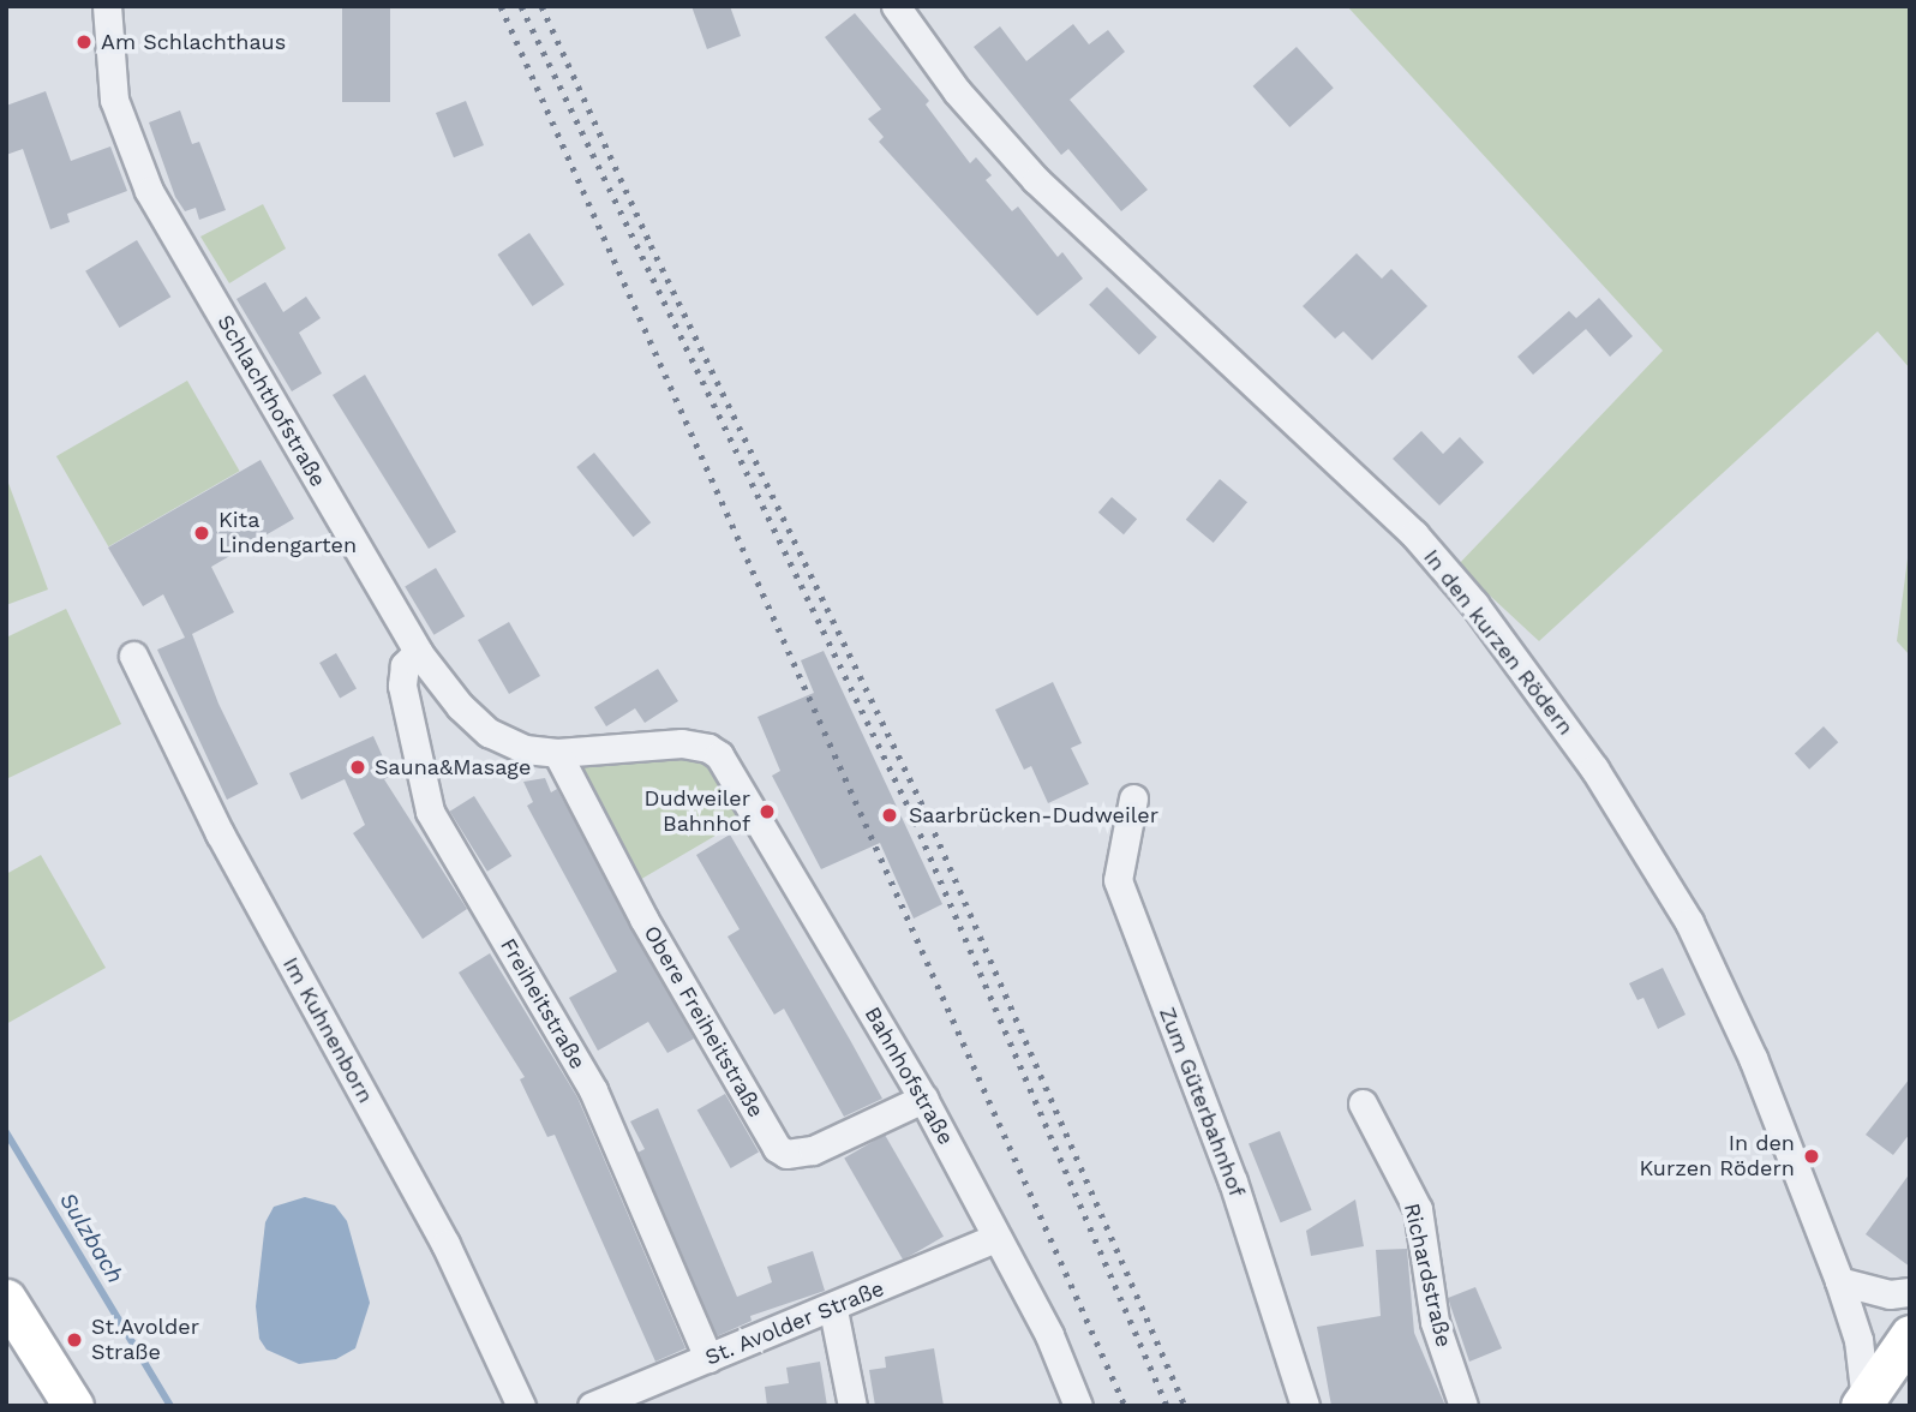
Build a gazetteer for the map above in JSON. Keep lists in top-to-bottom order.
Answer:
{
  "streets": {
    "street": [
      "Schlachthofstraße",
      "In den kurzen Rödern",
      "Freiheitstraße",
      "Obere Freiheitstraße",
      "Im Kuhnenborn",
      "Bahnhofstraße",
      "Zum Güterbahnhof",
      "Richardstraße",
      "St. Avolder Straße"
    ]
  },
  "crossings": [
    ["Schlachthofstraße", "Freiheitstraße"],
    ["Schlachthofstraße", "Obere Freiheitstraße"],
    ["Schlachthofstraße", "Bahnhofstraße"],
    ["Freiheitstraße", "St. Avolder Straße"],
    ["Obere Freiheitstraße", "Bahnhofstraße"],
    ["Bahnhofstraße", "St. Avolder Straße"]
  ],
  "water": ["Sulzbach"],
  "places": [
    "Am Schlachthaus",
    "Kita Lindengarten",
    "Sauna&Masage",
    "Dudweiler Bahnhof",
    "Saarbrücken-Dudweiler",
    "In den Kurzen Rödern",
    "St.Avolder Straße"
  ]
}
